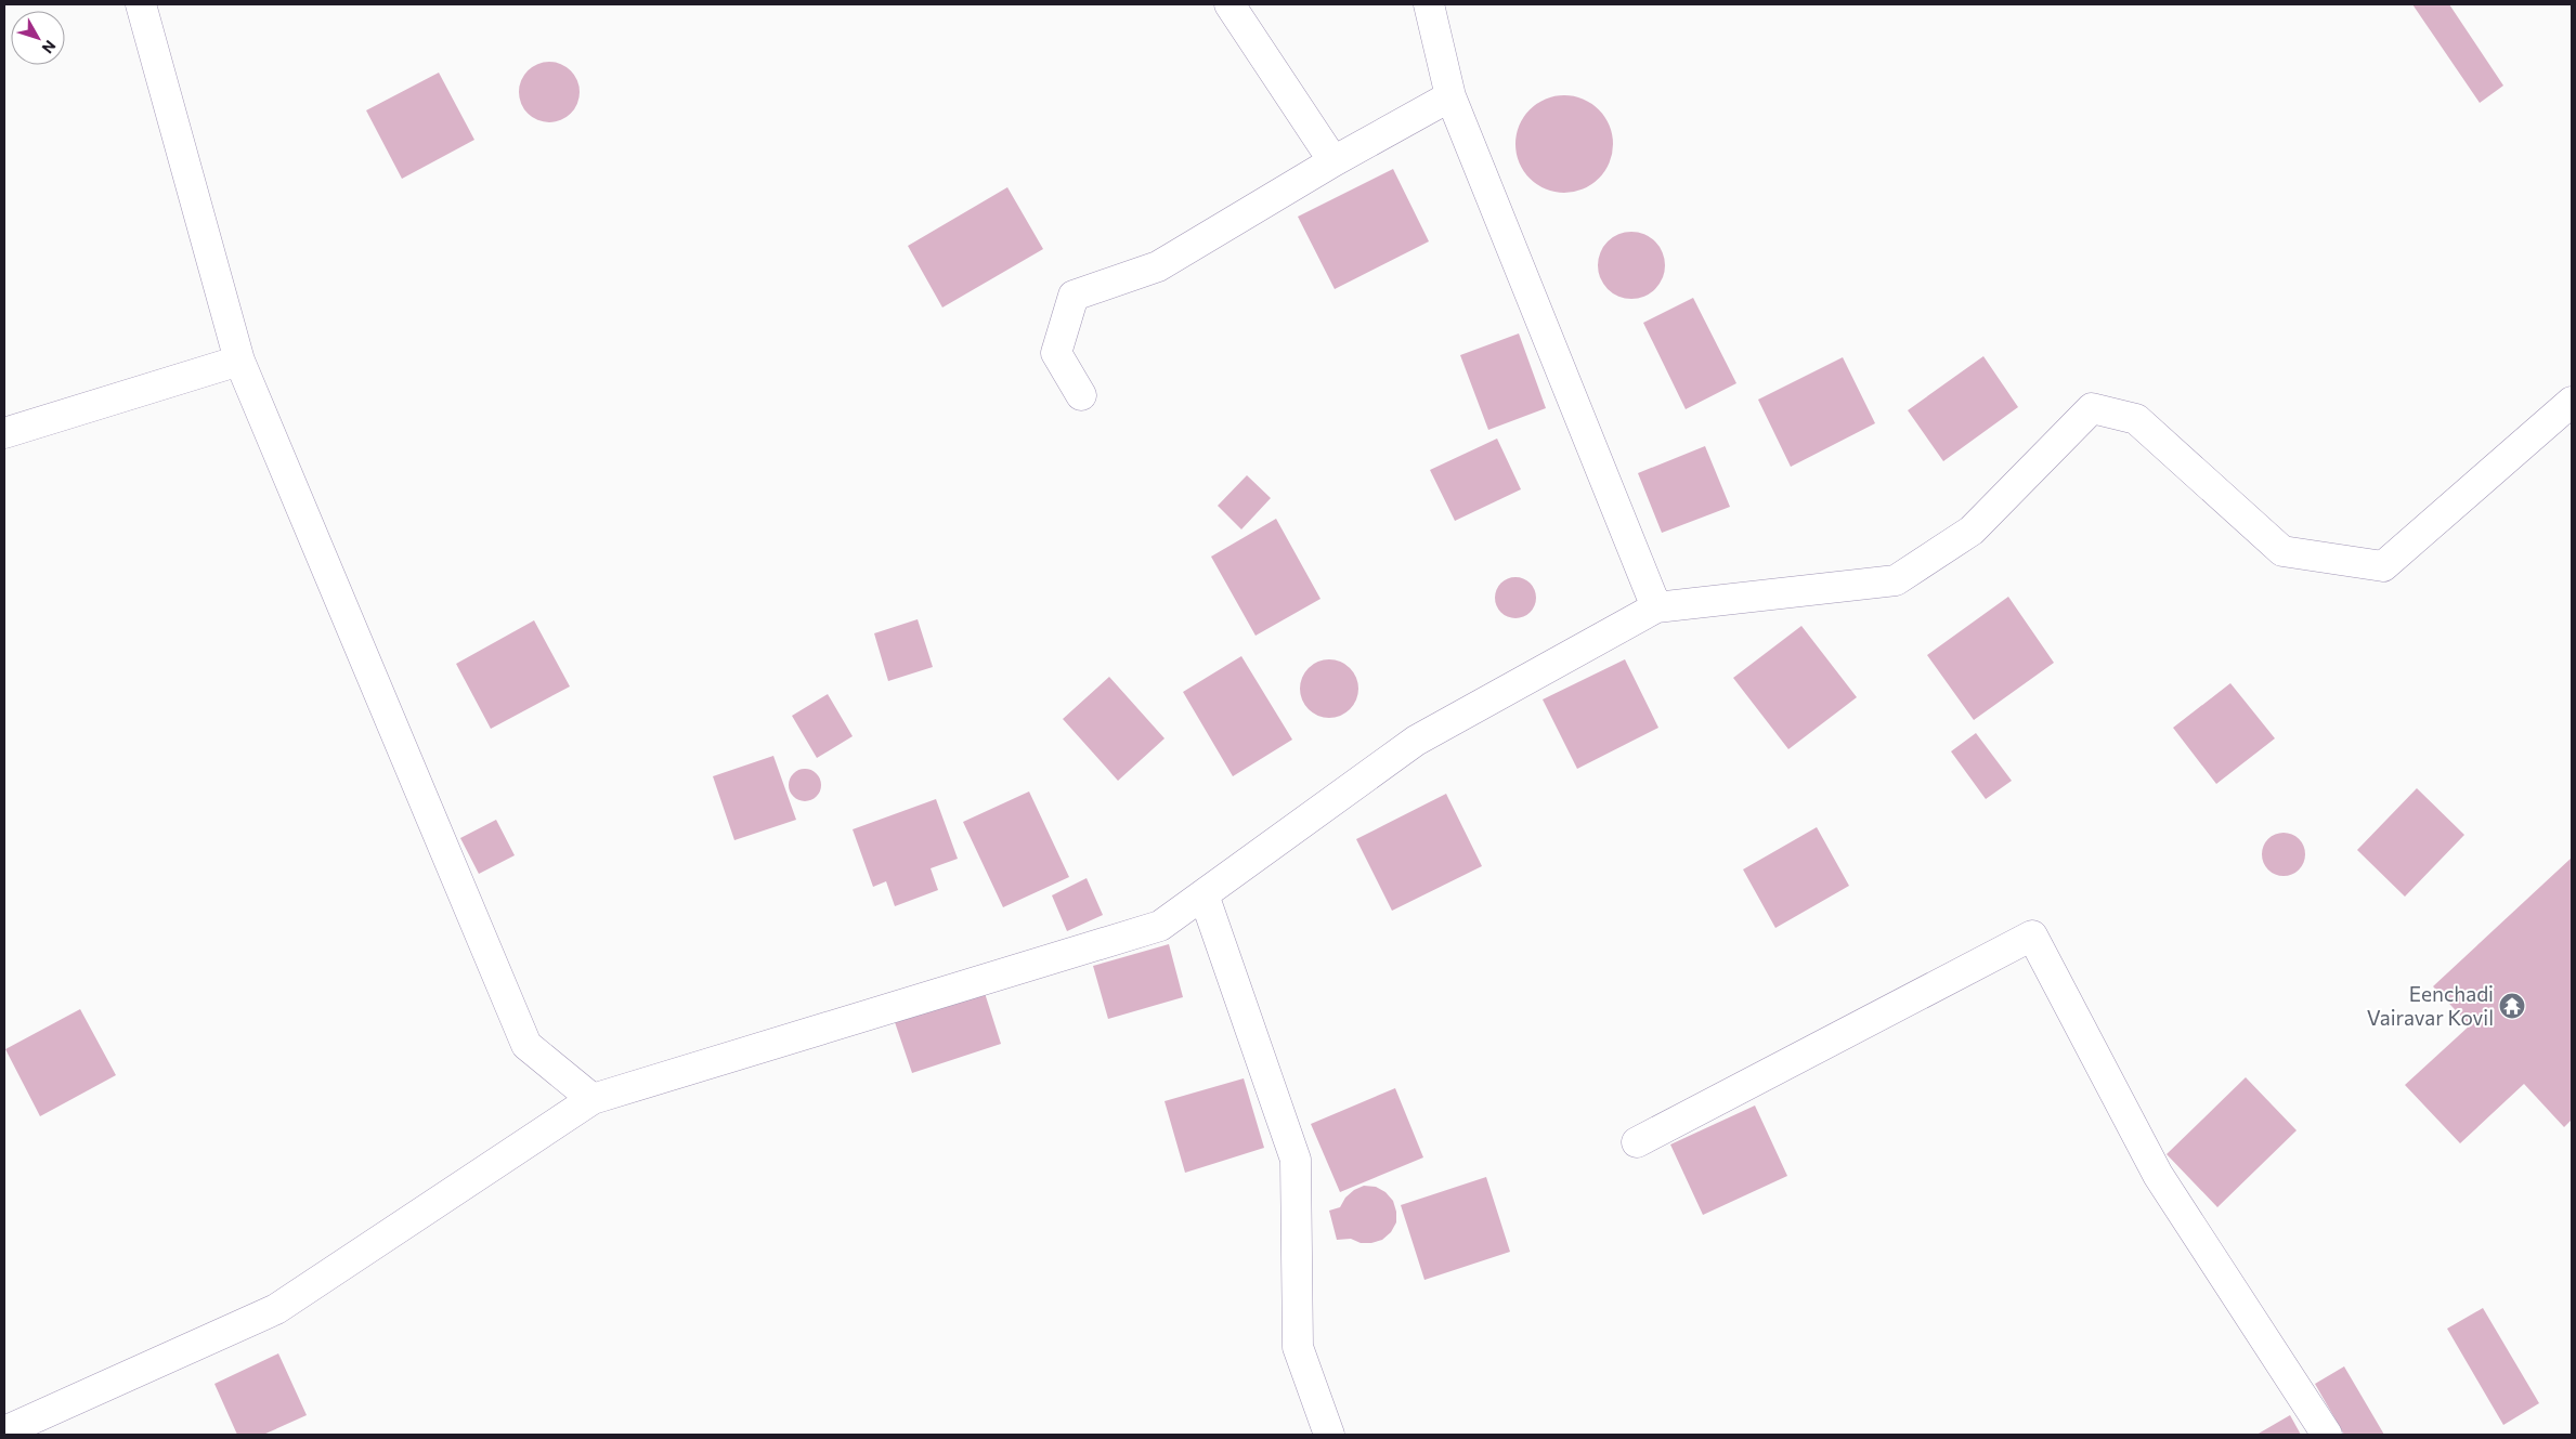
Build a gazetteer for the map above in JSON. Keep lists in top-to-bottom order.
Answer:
{
  "places": {
    "temple": ["Eenchadi Vairavar Kovil"]
  },
  "north": "bottom right"
}
